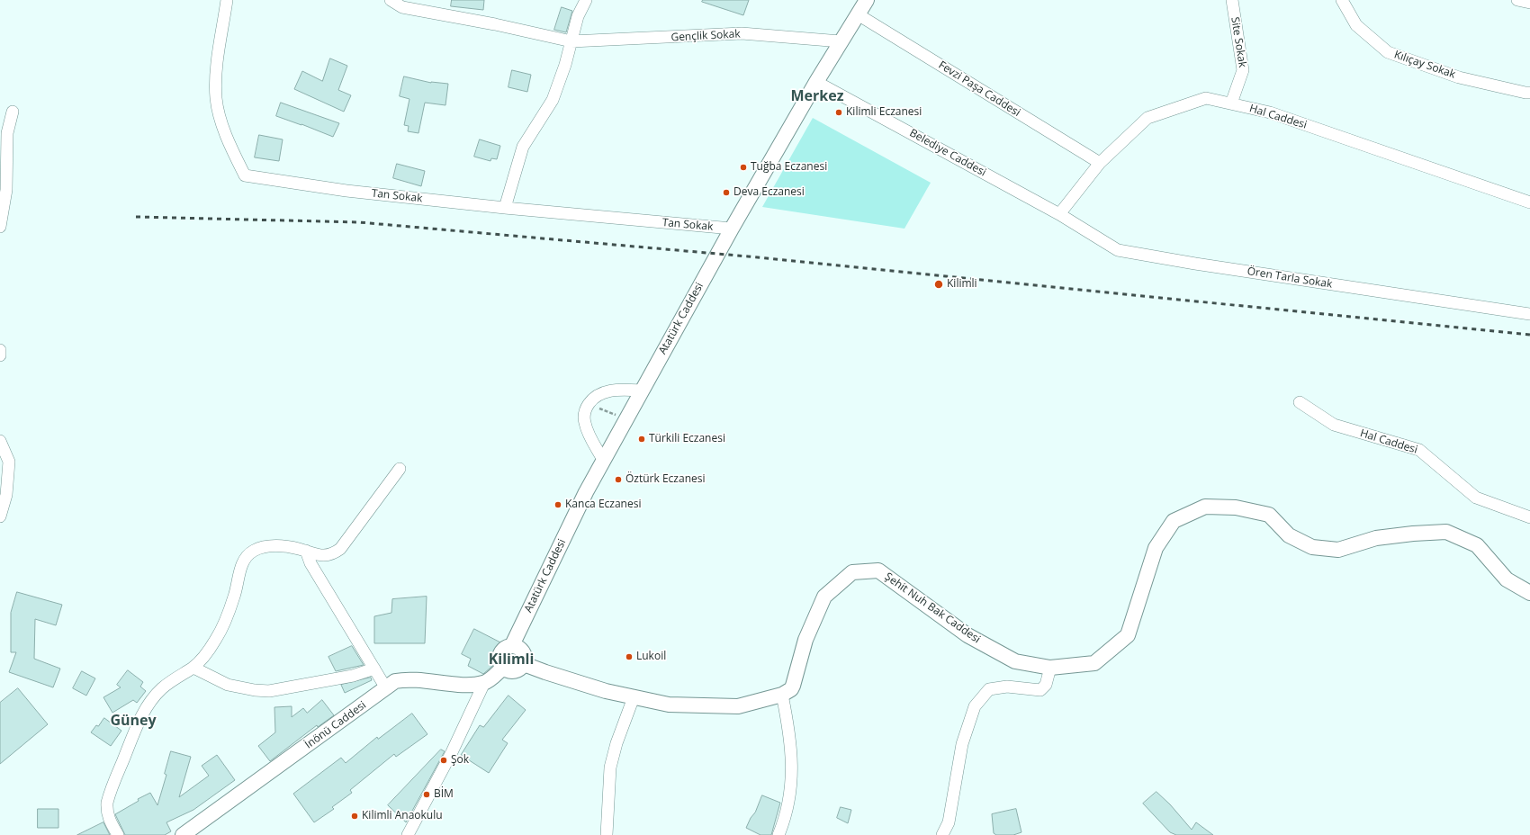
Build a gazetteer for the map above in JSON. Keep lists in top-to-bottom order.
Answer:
{
  "streets": {
    "main road": ["Atatürk Caddesi", "Şehit Nuh Bak Caddesi", "İnönü Caddesi"],
    "street": [
      "Gençlik Sokak",
      "Site Sokak",
      "Kılıçay Sokak",
      "Fevzi Paşa Caddesi",
      "Hal Caddesi",
      "Belediye Caddesi",
      "Tan Sokak",
      "Ören Tarla Sokak"
    ]
  },
  "crossings": [
    ["Gençlik Sokak", "Atatürk Caddesi"],
    ["Site Sokak", "Hal Caddesi"],
    ["Fevzi Paşa Caddesi", "Hal Caddesi"],
    ["Fevzi Paşa Caddesi", "Atatürk Caddesi"],
    ["Hal Caddesi", "Belediye Caddesi"],
    ["Hal Caddesi", "Ören Tarla Sokak"],
    ["Belediye Caddesi", "Ören Tarla Sokak"],
    ["Belediye Caddesi", "Atatürk Caddesi"],
    ["Tan Sokak", "Atatürk Caddesi"]
  ],
  "districts": ["Merkez", "Kilimli", "Güney"],
  "places": [
    "Kilimli Eczanesi",
    "Tuğba Eczanesi",
    "Deva Eczanesi",
    "Kilimli",
    "Türkili Eczanesi",
    "Öztürk Eczanesi",
    "Kanca Eczanesi",
    "Lukoil",
    "Şok",
    "BİM",
    "Kilimli Anaokulu"
  ]
}
